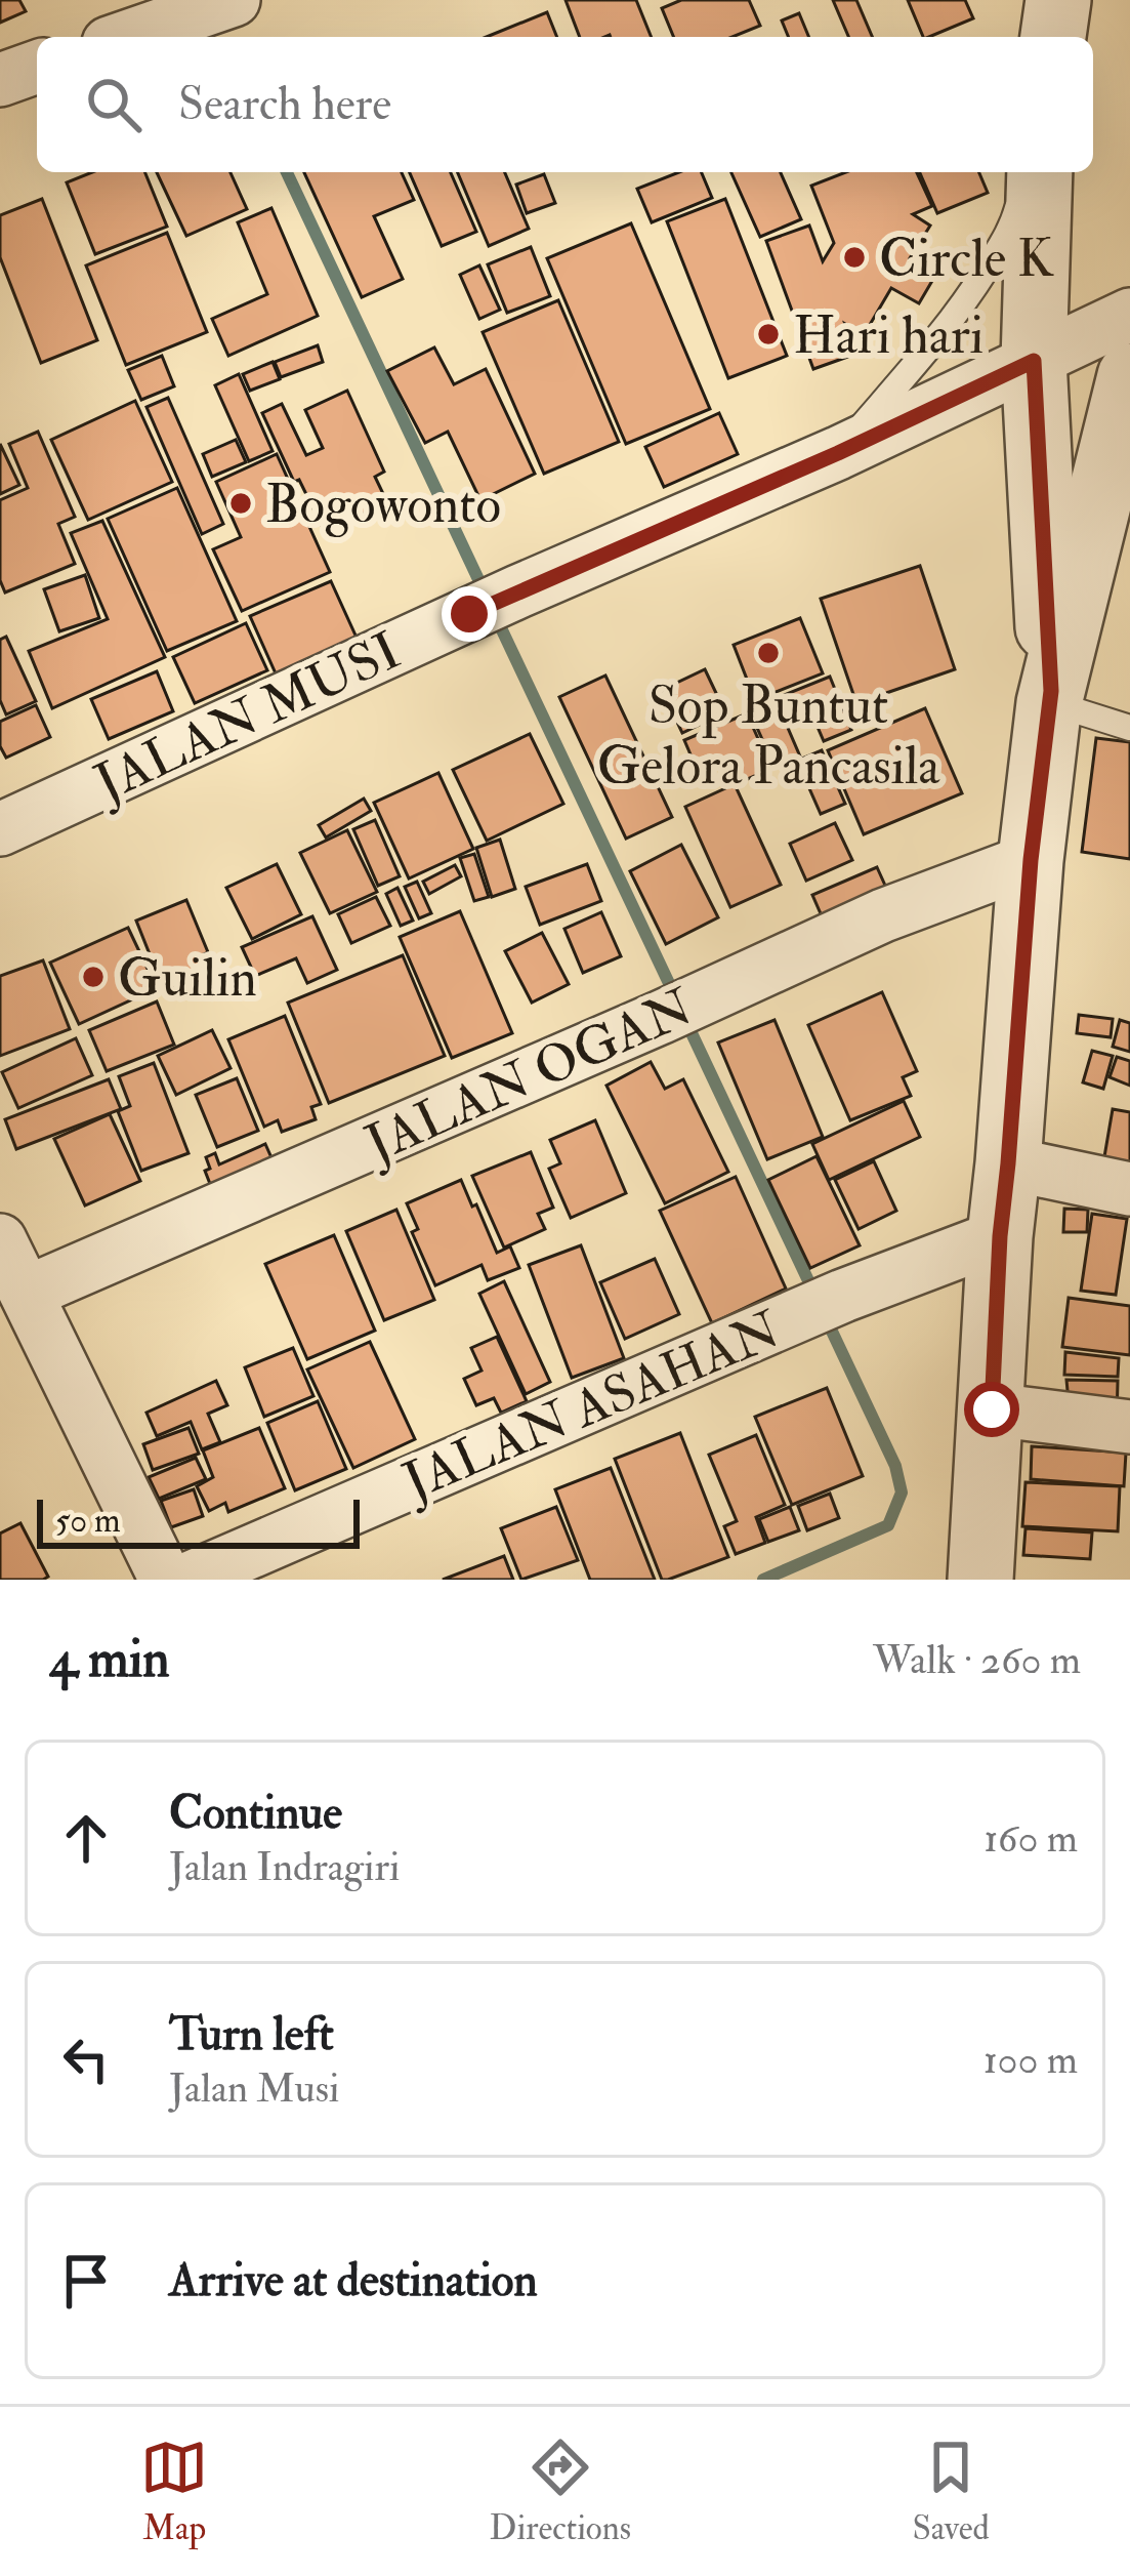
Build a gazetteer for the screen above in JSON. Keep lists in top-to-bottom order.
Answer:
{
  "streets": {
    "street": ["JALAN MUSI", "JALAN OGAN", "JALAN ASAHAN"]
  },
  "places": [
    "Circle K",
    "Hari hari",
    "Bogowonto",
    "Sop Buntut Gelora Pancasila",
    "Guilin"
  ],
  "scale_bar": "50 m",
  "page": {
    "search": "Search here",
    "scale": "50 m",
    "heading": ["4 min", "Walk · 260 m"],
    "list": [
      ["Continue", "Jalan Indragiri", "160 m"],
      ["Turn left", "Jalan Musi", "100 m"],
      "Arrive at destination"
    ],
    "nav": ["Map", "Directions", "Saved"]
  }
}
